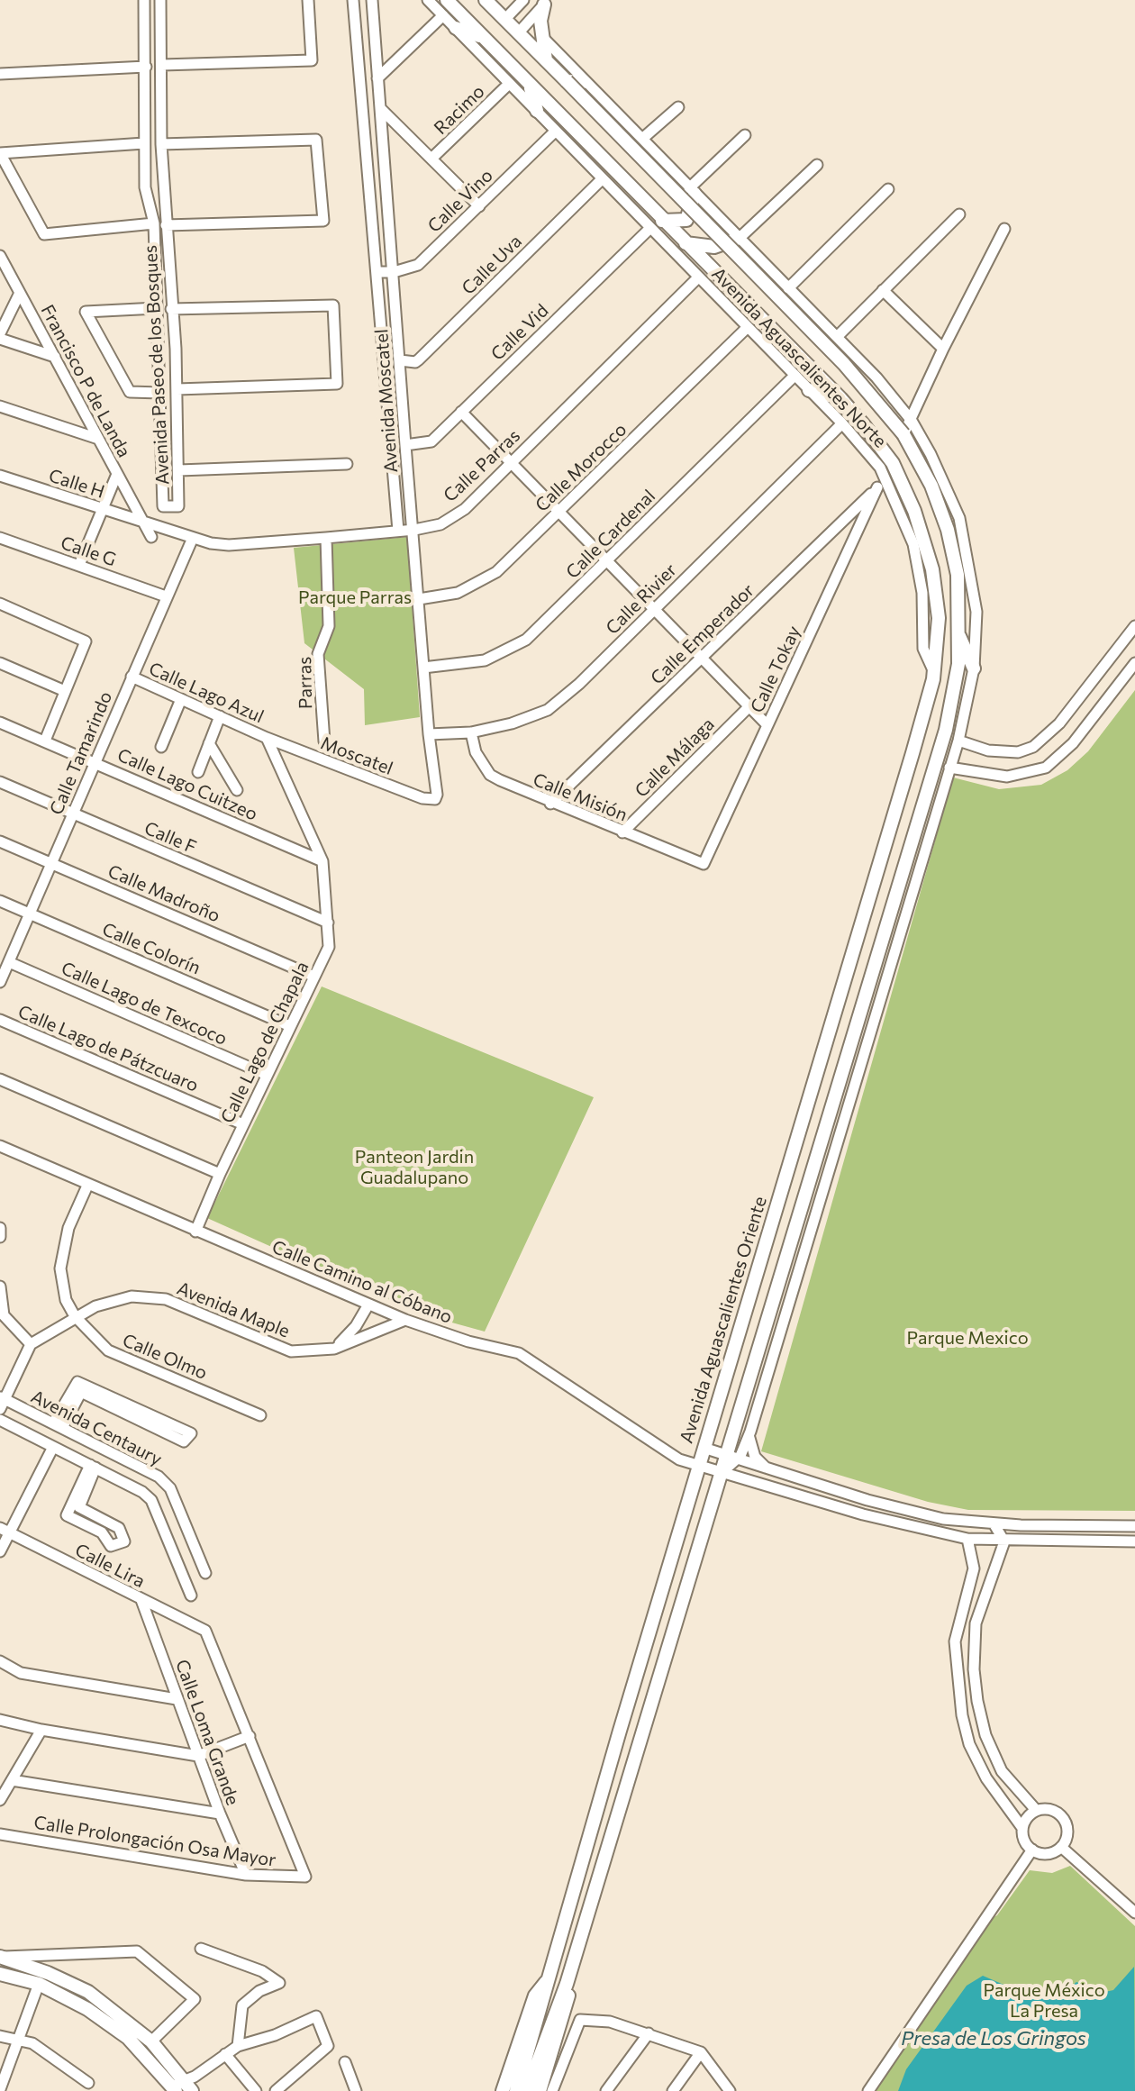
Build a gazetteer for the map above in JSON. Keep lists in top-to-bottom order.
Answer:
{
  "streets": {
    "main road": ["Avenida Aguascalientes Norte", "Avenida Aguascalientes Oriente"],
    "street": [
      "Racimo",
      "Calle Vino",
      "Calle Uva",
      "Calle Vid",
      "Avenida Paseo de los Bosques",
      "Francisco P de Landa",
      "Avenida Moscatel",
      "Calle Parras",
      "Calle Morocco",
      "Calle H",
      "Calle Cardenal",
      "Calle G",
      "Calle Rivier",
      "Calle Emperador",
      "Calle Tokay",
      "Parras",
      "Calle Lago Azul",
      "Calle Tamarindo",
      "Moscatel",
      "Calle Málaga",
      "Calle Lago Cuitzeo",
      "Calle Misión",
      "Calle F",
      "Calle Madroño",
      "Calle Colorín",
      "Calle Lago de Texcoco",
      "Calle Lago de Chapala",
      "Calle Lago de Pátzcuaro",
      "Calle Camino al Cóbano",
      "Avenida Maple",
      "Calle Olmo",
      "Avenida Centaury",
      "Calle Lira",
      "Calle Loma Grande",
      "Calle Prolongación Osa Mayor"
    ]
  },
  "crossings": [
    ["Racimo", "Avenida Aguascalientes Norte"],
    ["Calle Vino", "Avenida Aguascalientes Norte"],
    ["Calle Vino", "Avenida Moscatel"],
    ["Calle Uva", "Avenida Aguascalientes Norte"],
    ["Calle Uva", "Avenida Moscatel"],
    ["Calle Vid", "Avenida Aguascalientes Norte"],
    ["Calle Vid", "Avenida Moscatel"],
    ["Avenida Aguascalientes Norte", "Calle Parras"],
    ["Avenida Aguascalientes Norte", "Calle Morocco"],
    ["Avenida Aguascalientes Norte", "Calle Cardenal"],
    ["Avenida Aguascalientes Norte", "Calle Rivier"],
    ["Avenida Aguascalientes Norte", "Calle Emperador"],
    ["Avenida Aguascalientes Norte", "Avenida Aguascalientes Oriente"],
    ["Francisco P de Landa", "Calle Parras"],
    ["Francisco P de Landa", "Calle H"],
    ["Avenida Moscatel", "Calle Parras"],
    ["Avenida Moscatel", "Calle Morocco"],
    ["Avenida Moscatel", "Calle Cardenal"],
    ["Avenida Moscatel", "Calle Rivier"],
    ["Avenida Moscatel", "Moscatel"],
    ["Calle Parras", "Calle H"],
    ["Calle Parras", "Parras"],
    ["Calle Parras", "Calle Tamarindo"],
    ["Calle G", "Calle Tamarindo"],
    ["Calle Rivier", "Calle Misión"],
    ["Calle Emperador", "Calle Tokay"],
    ["Calle Emperador", "Calle Misión"],
    ["Calle Tokay", "Calle Misión"],
    ["Calle Lago Azul", "Calle Tamarindo"],
    ["Calle Lago Azul", "Moscatel"],
    ["Calle Lago Azul", "Calle Lago de Chapala"],
    ["Calle Tamarindo", "Calle Lago Cuitzeo"],
    ["Calle Tamarindo", "Calle F"],
    ["Calle Tamarindo", "Calle Madroño"],
    ["Calle Tamarindo", "Calle Colorín"],
    ["Calle Tamarindo", "Calle Lago de Texcoco"],
    ["Moscatel", "Calle Lago de Chapala"],
    ["Calle Málaga", "Calle Misión"],
    ["Calle Lago Cuitzeo", "Calle Lago de Chapala"],
    ["Calle F", "Calle Lago de Chapala"],
    ["Calle Madroño", "Calle Lago de Chapala"],
    ["Calle Colorín", "Calle Lago de Chapala"],
    ["Calle Lago de Texcoco", "Calle Lago de Chapala"],
    ["Calle Lago de Chapala", "Calle Lago de Pátzcuaro"],
    ["Calle Lago de Chapala", "Calle Camino al Cóbano"],
    ["Calle Camino al Cóbano", "Avenida Maple"],
    ["Calle Camino al Cóbano", "Avenida Aguascalientes Oriente"],
    ["Calle Camino al Cóbano", "Calle Olmo"],
    ["Avenida Maple", "Calle Olmo"],
    ["Calle Lira", "Calle Loma Grande"],
    ["Calle Lira", "Calle Prolongación Osa Mayor"],
    ["Calle Loma Grande", "Calle Prolongación Osa Mayor"]
  ],
  "water": ["Presa de Los Gringos"],
  "parks": [
    "Parque Parras",
    "Panteon Jardin Guadalupano",
    "Parque Mexico",
    "Parque México La Presa"
  ]
}
